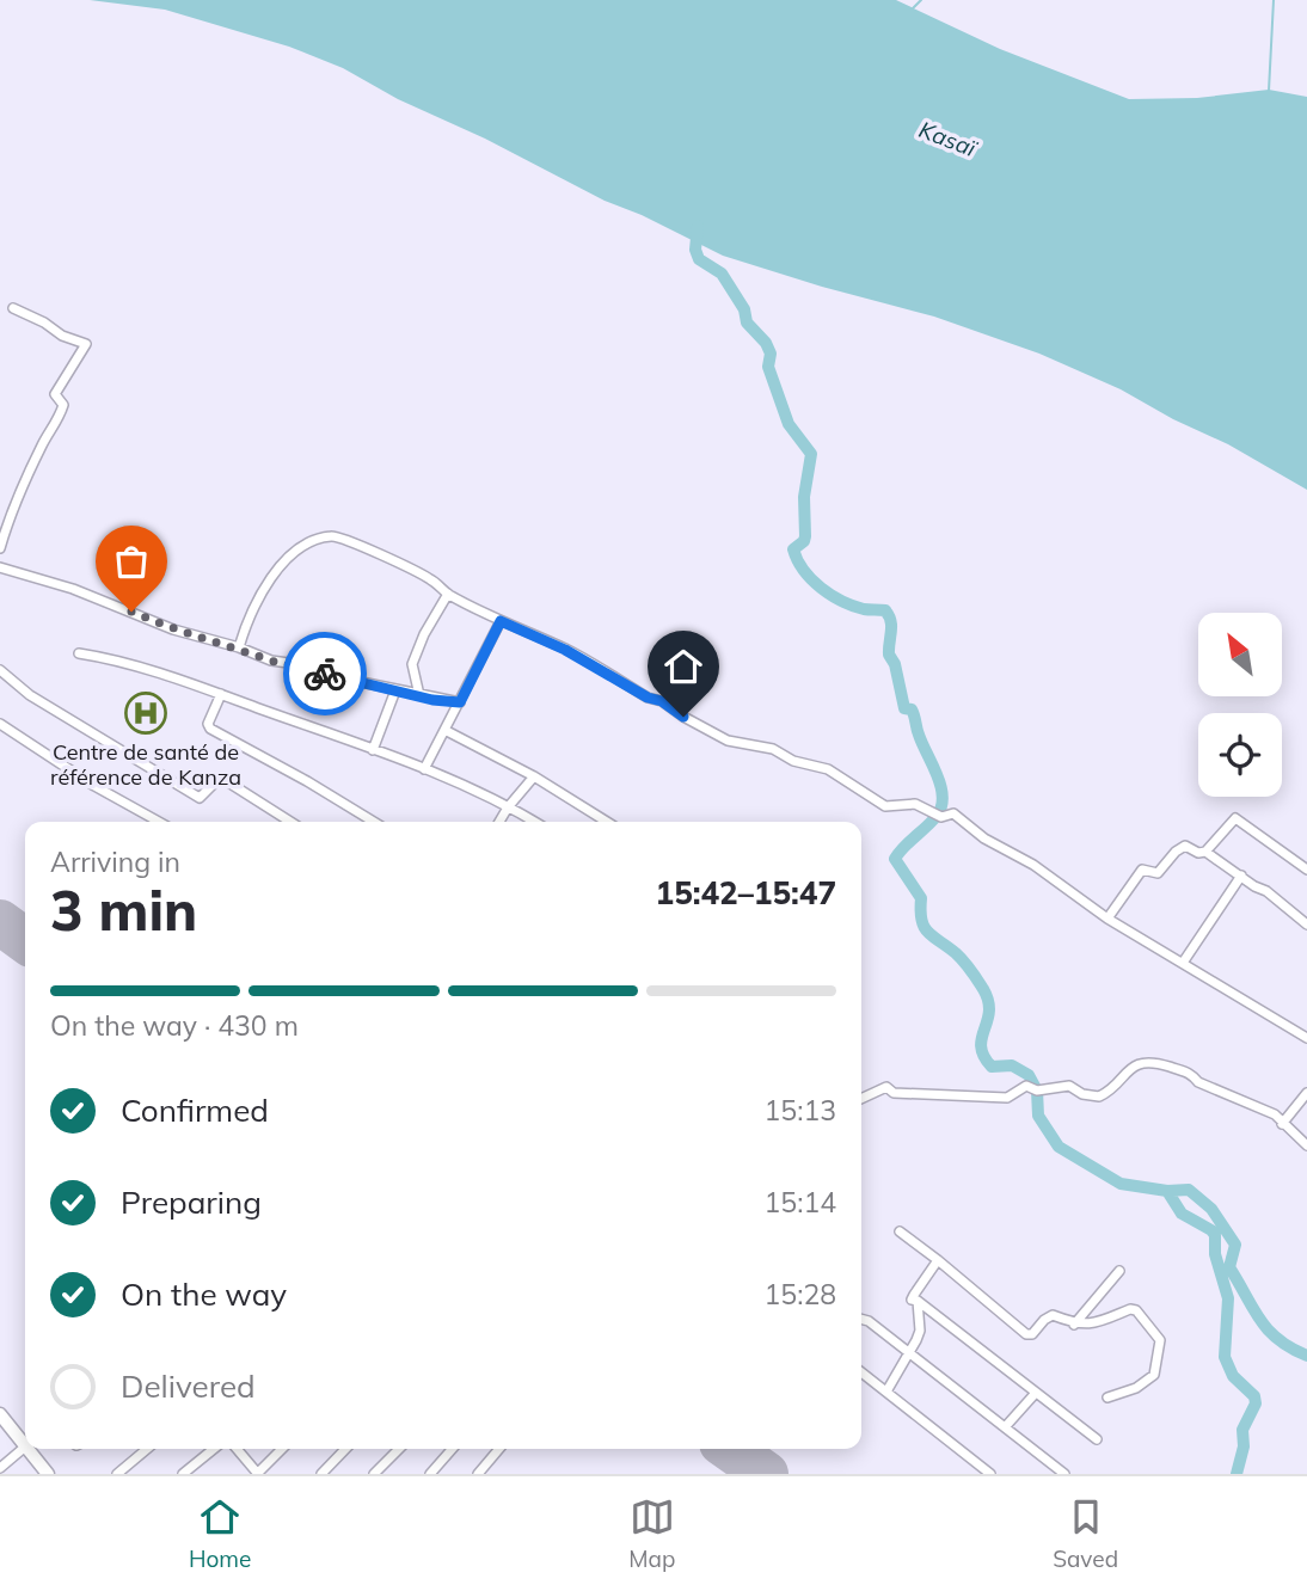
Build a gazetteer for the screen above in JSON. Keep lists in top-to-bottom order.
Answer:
{
  "water": ["Kasaï"],
  "places": {
    "hospital": ["Centre de santé de référence de Kanza"]
  },
  "north": "top left",
  "page": {
    "heading": ["3 min", "Arriving in", "15:42–15:47"],
    "bar": "On the way · 430 m",
    "list": [
      ["Confirmed", "15:13"],
      ["Preparing", "15:14"],
      ["On the way", "15:28"],
      "Delivered"
    ],
    "tabs": ["Home", "Map", "Saved"]
  }
}
